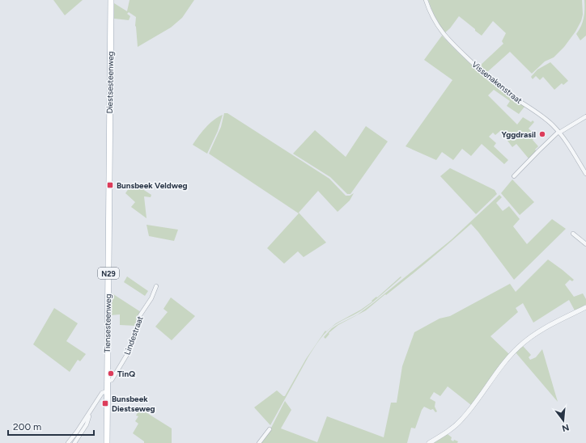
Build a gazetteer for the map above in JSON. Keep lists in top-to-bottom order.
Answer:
{
  "streets": {
    "main road": ["Diestsesteenweg", "N29", "Tiensesteenweg"],
    "street": ["Vissenakenstraat", "Lindestraat"]
  },
  "crossings": [
    ["Diestsesteenweg", "Tiensesteenweg"],
    ["Tiensesteenweg", "Lindestraat"]
  ],
  "places": {
    "other": ["Yggdrasil", "TinQ"],
    "transit": ["Bunsbeek Veldweg", "Bunsbeek Diestseweg"]
  },
  "scale_bar": "200 m",
  "north": "bottom"
}
